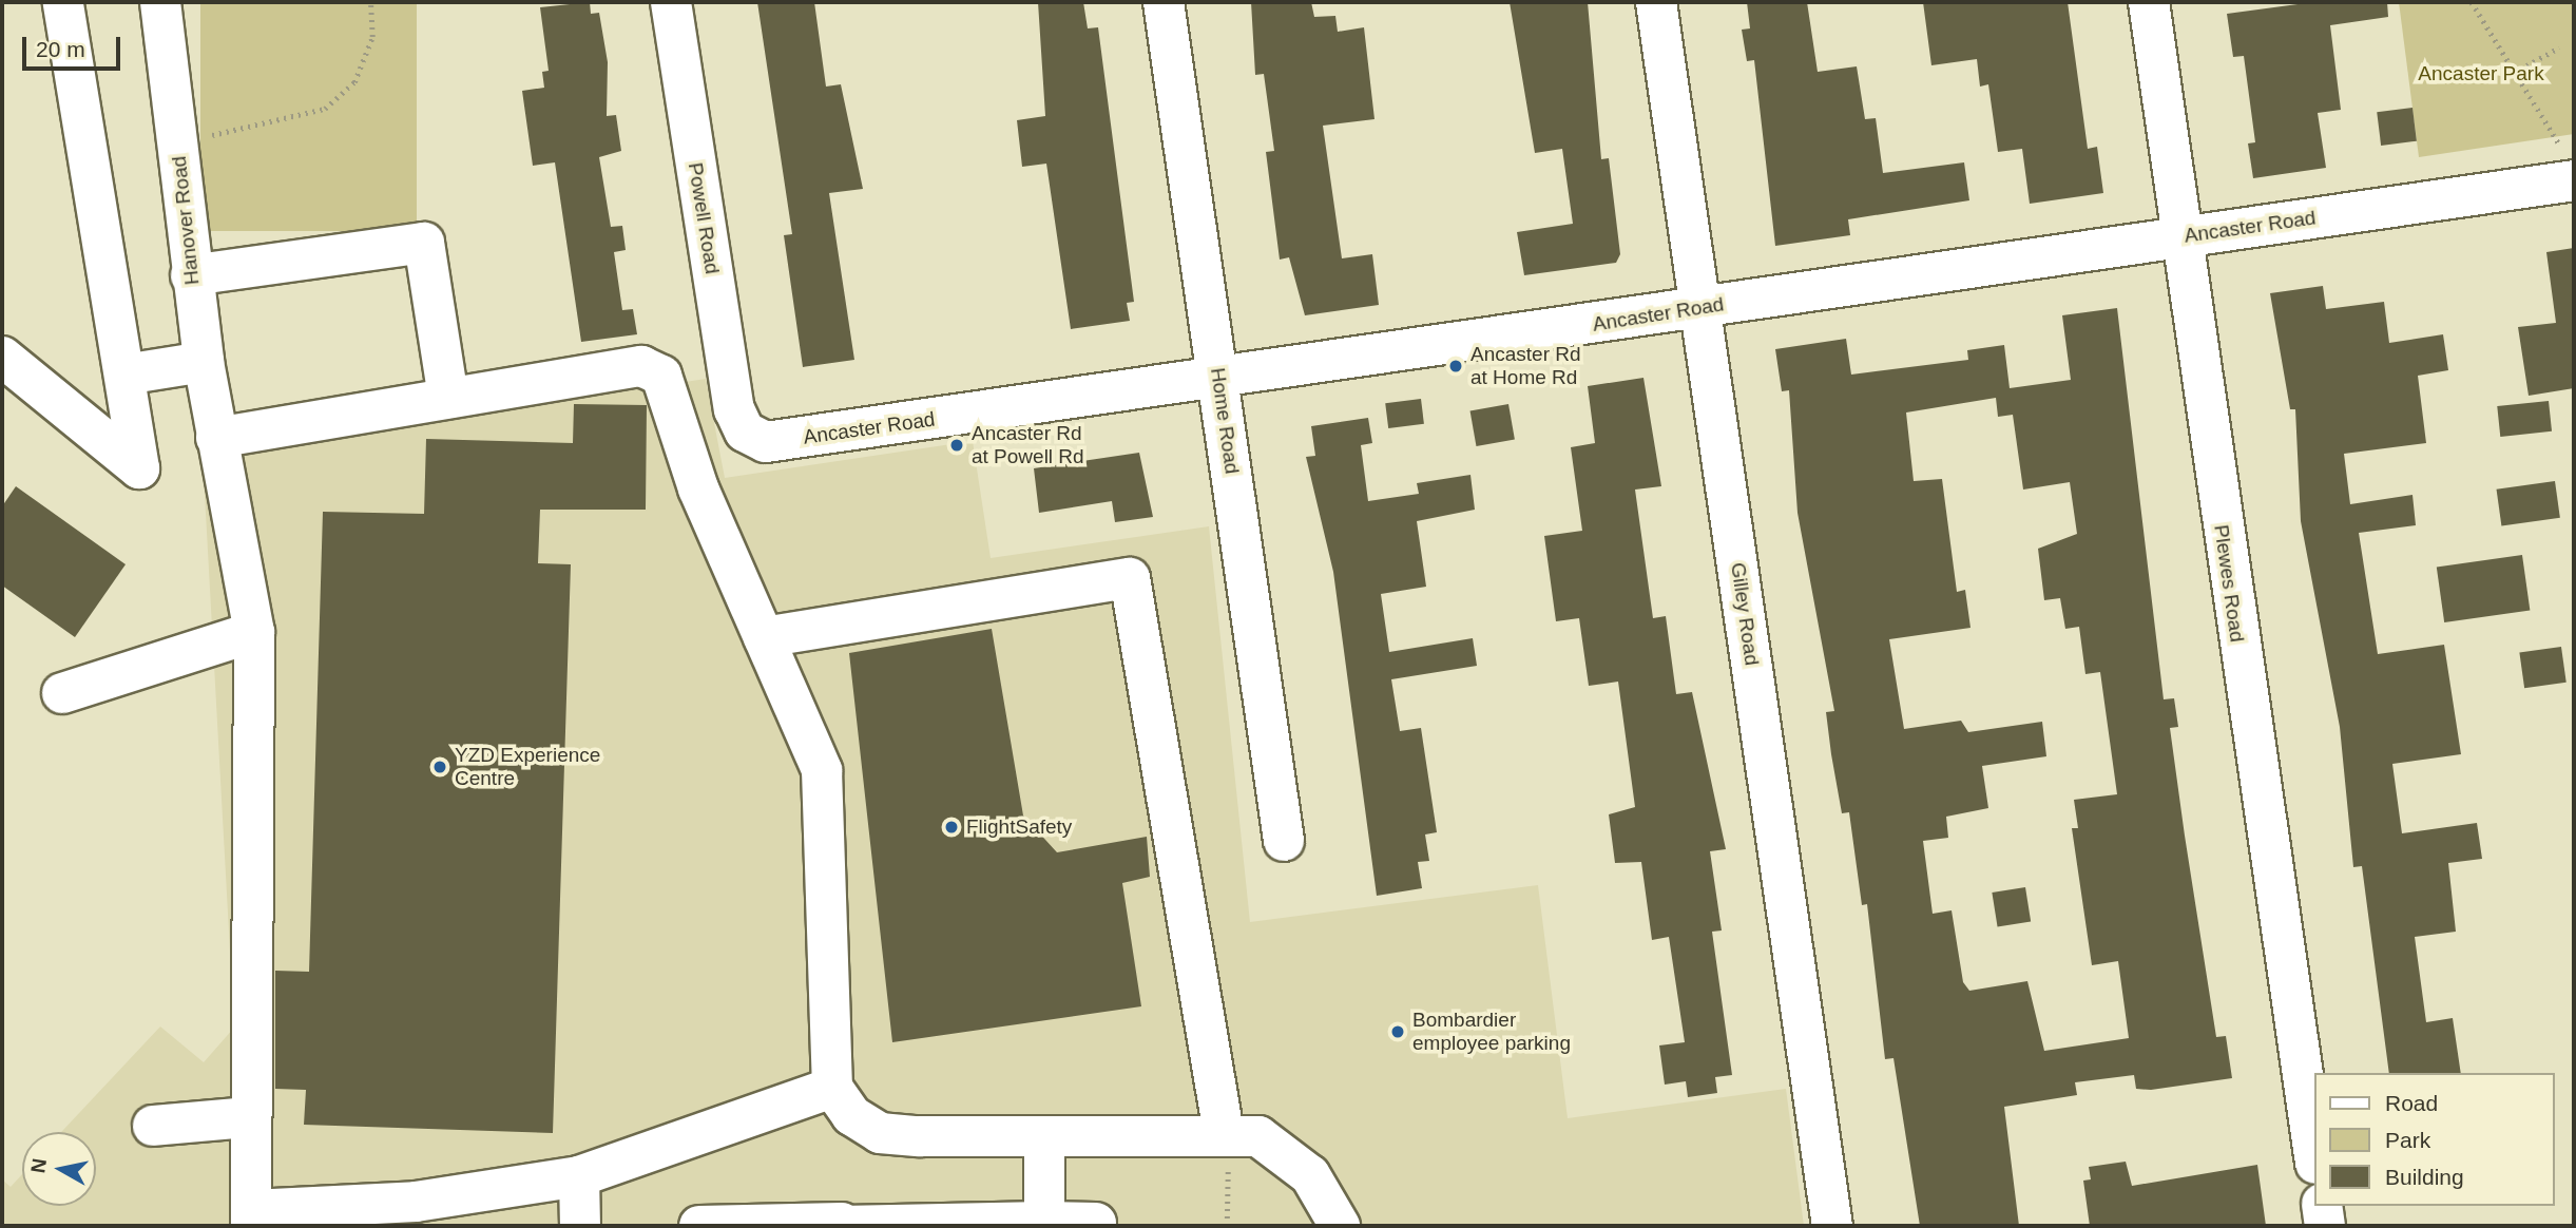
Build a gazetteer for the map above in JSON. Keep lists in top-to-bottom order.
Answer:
{
  "streets": {
    "street": [
      "Powell Road",
      "Hanover Road",
      "Ancaster Road",
      "Home Road",
      "Plewes Road",
      "Gilley Road"
    ]
  },
  "crossings": [
    ["Powell Road", "Ancaster Road"],
    ["Ancaster Road", "Home Road"],
    ["Ancaster Road", "Plewes Road"],
    ["Ancaster Road", "Gilley Road"]
  ],
  "parks": ["Ancaster Park"],
  "places": [
    "Ancaster Rd at Home Rd",
    "Ancaster Rd at Powell Rd",
    "YZD Experience Centre",
    "FlightSafety",
    "Bombardier employee parking"
  ],
  "legend": ["Road", "Park", "Building"],
  "scale_bar": "20 m",
  "north": "left"
}
